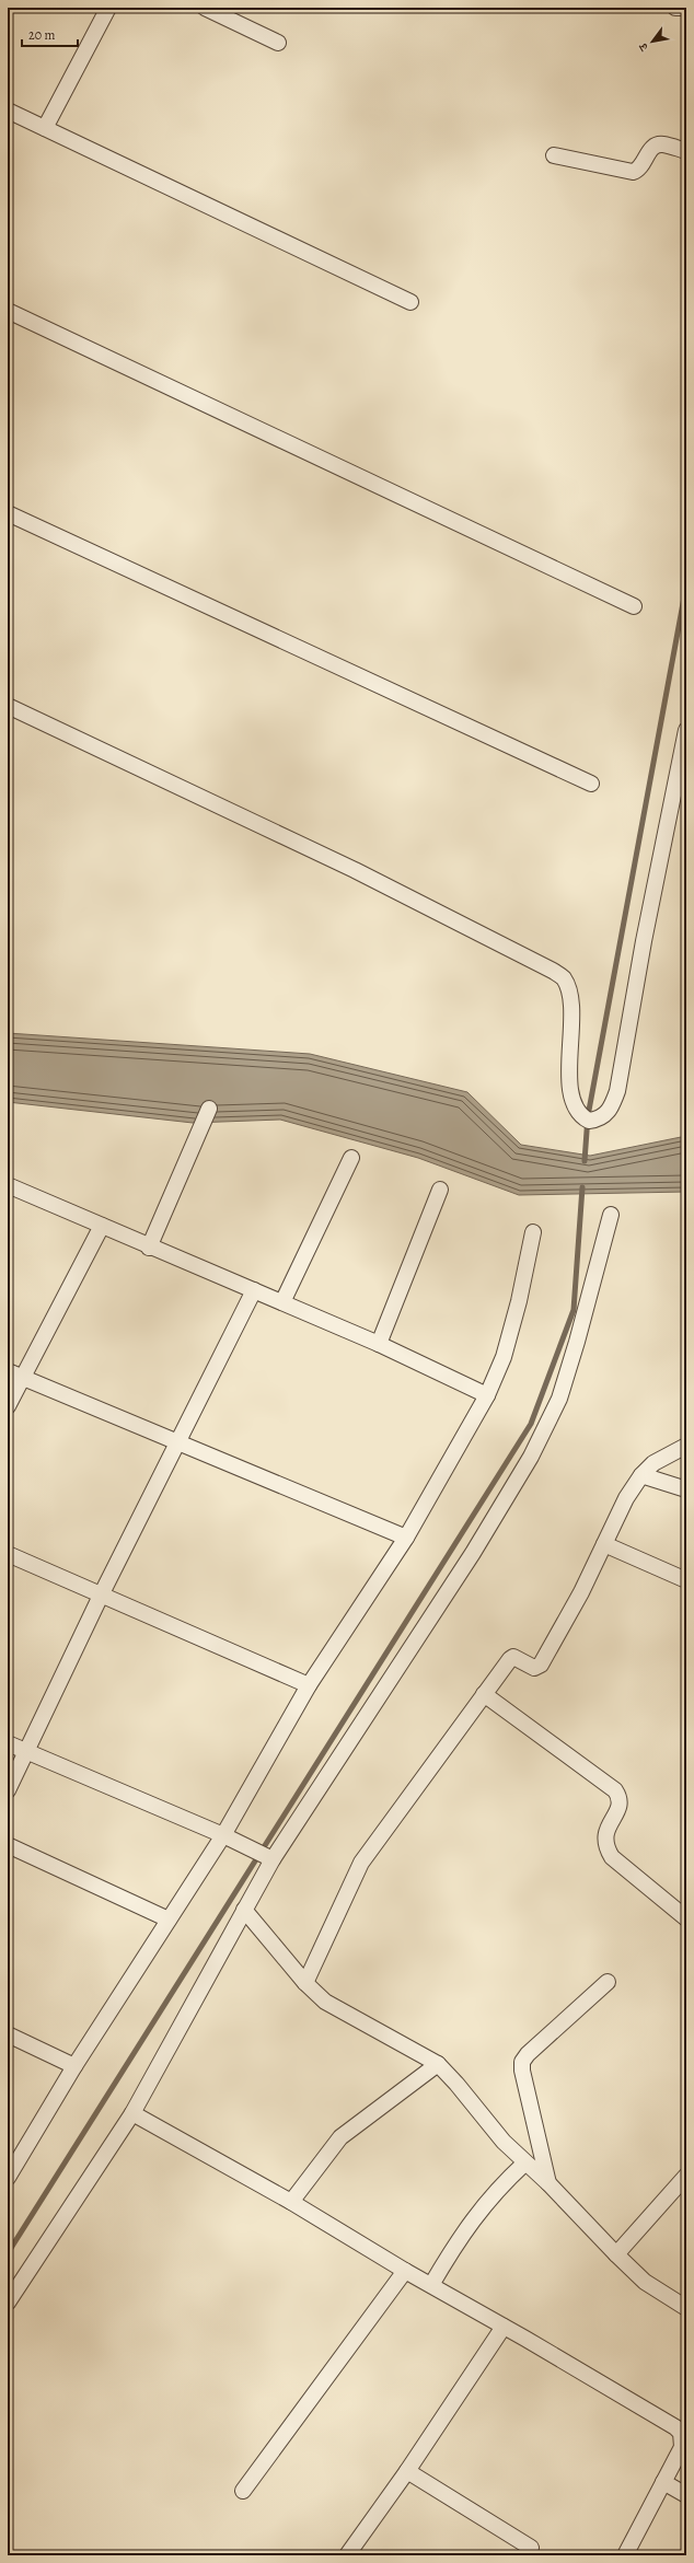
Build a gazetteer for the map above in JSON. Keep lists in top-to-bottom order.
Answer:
{
  "scale_bar": "20 m",
  "north": "bottom left"
}
